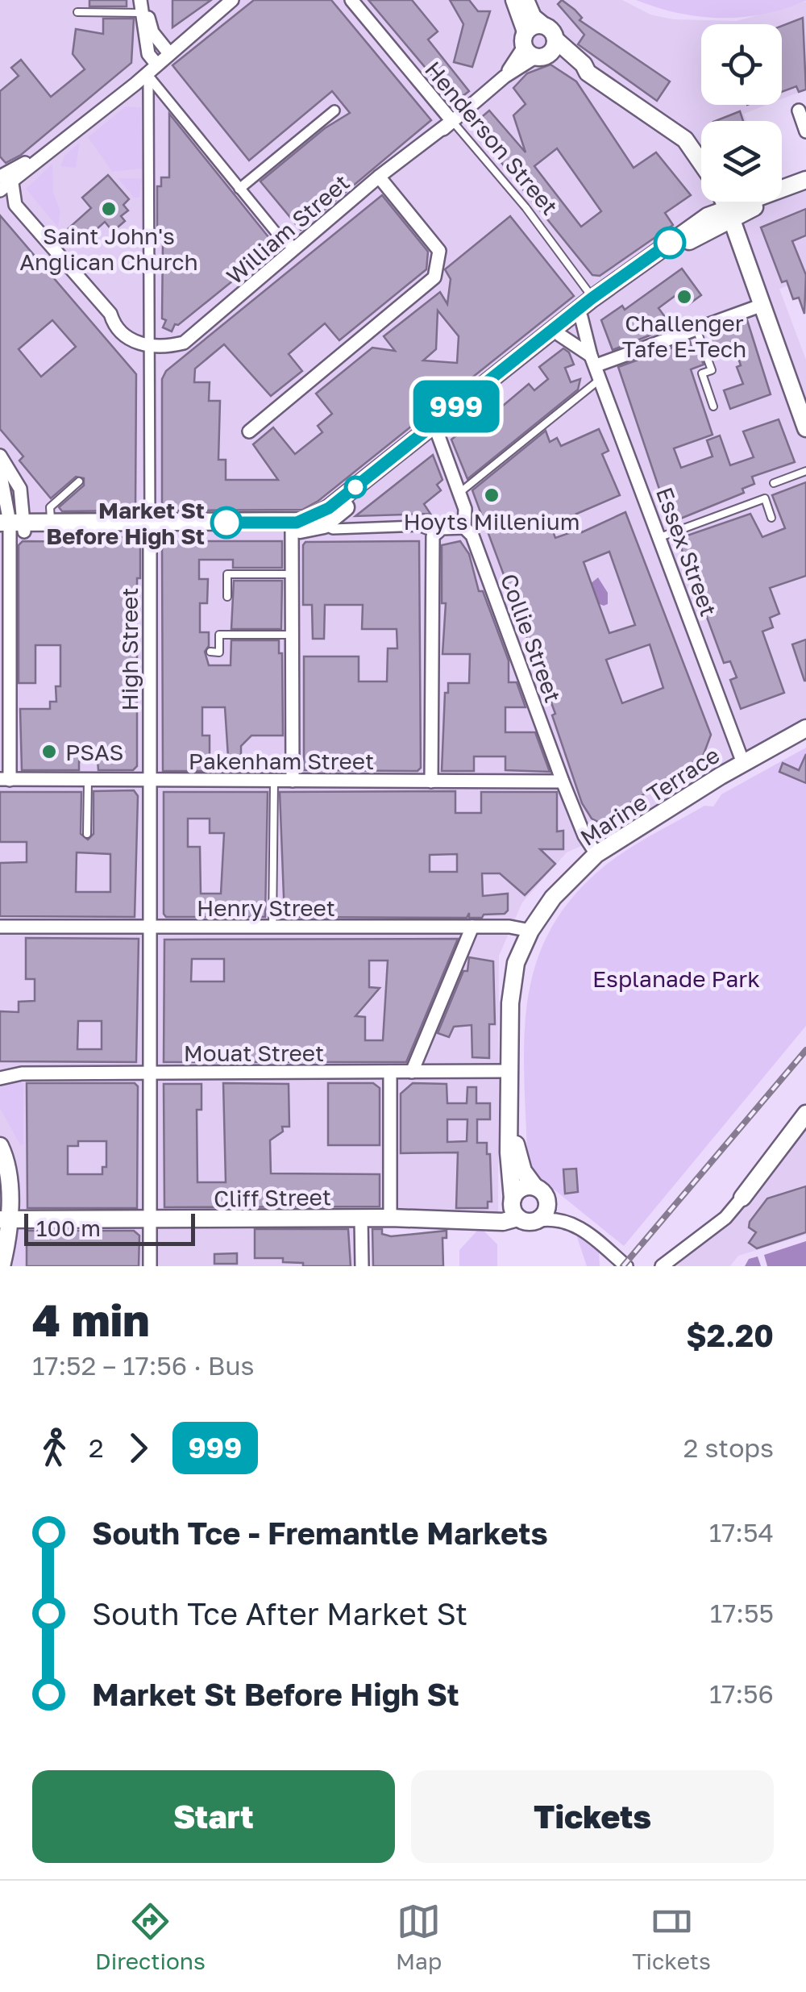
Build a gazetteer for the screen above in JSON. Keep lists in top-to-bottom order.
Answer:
{
  "streets": {
    "street": [
      "Henderson Street",
      "William Street",
      "Essex Street",
      "Collie Street",
      "High Street",
      "Pakenham Street",
      "Marine Terrace",
      "Henry Street",
      "Mouat Street",
      "Cliff Street"
    ]
  },
  "crossings": [
    ["Henderson Street", "William Street"],
    ["William Street", "High Street"],
    ["Essex Street", "Marine Terrace"],
    ["Collie Street", "Pakenham Street"],
    ["Collie Street", "Marine Terrace"],
    ["High Street", "Pakenham Street"],
    ["High Street", "Henry Street"],
    ["High Street", "Mouat Street"],
    ["High Street", "Cliff Street"],
    ["Marine Terrace", "Henry Street"],
    ["Marine Terrace", "Mouat Street"],
    ["Marine Terrace", "Cliff Street"]
  ],
  "parks": ["Esplanade Park"],
  "places": [
    "Saint John's Anglican Church",
    "Challenger Tafe E-Tech",
    "Hoyts Millenium",
    "Market St Before High St",
    "PSAS"
  ],
  "lines": ["bus line 999"],
  "scale_bar": "100 m",
  "page": {
    "on_map": "999",
    "scale": "100 m",
    "heading": ["4 min", "17:52 – 17:56 · Bus", "$2.20"],
    "legs": ["2", "999", "2 stops"],
    "list": [
      {
        "name": "South Tce - Fremantle Markets",
        "value": "17:54"
      },
      {
        "name": "South Tce After Market St",
        "value": "17:55"
      },
      {
        "name": "Market St Before High St",
        "value": "17:56"
      }
    ],
    "buttons": ["Start", "Tickets"],
    "tabs": ["Directions", "Map", "Tickets"]
  }
}
